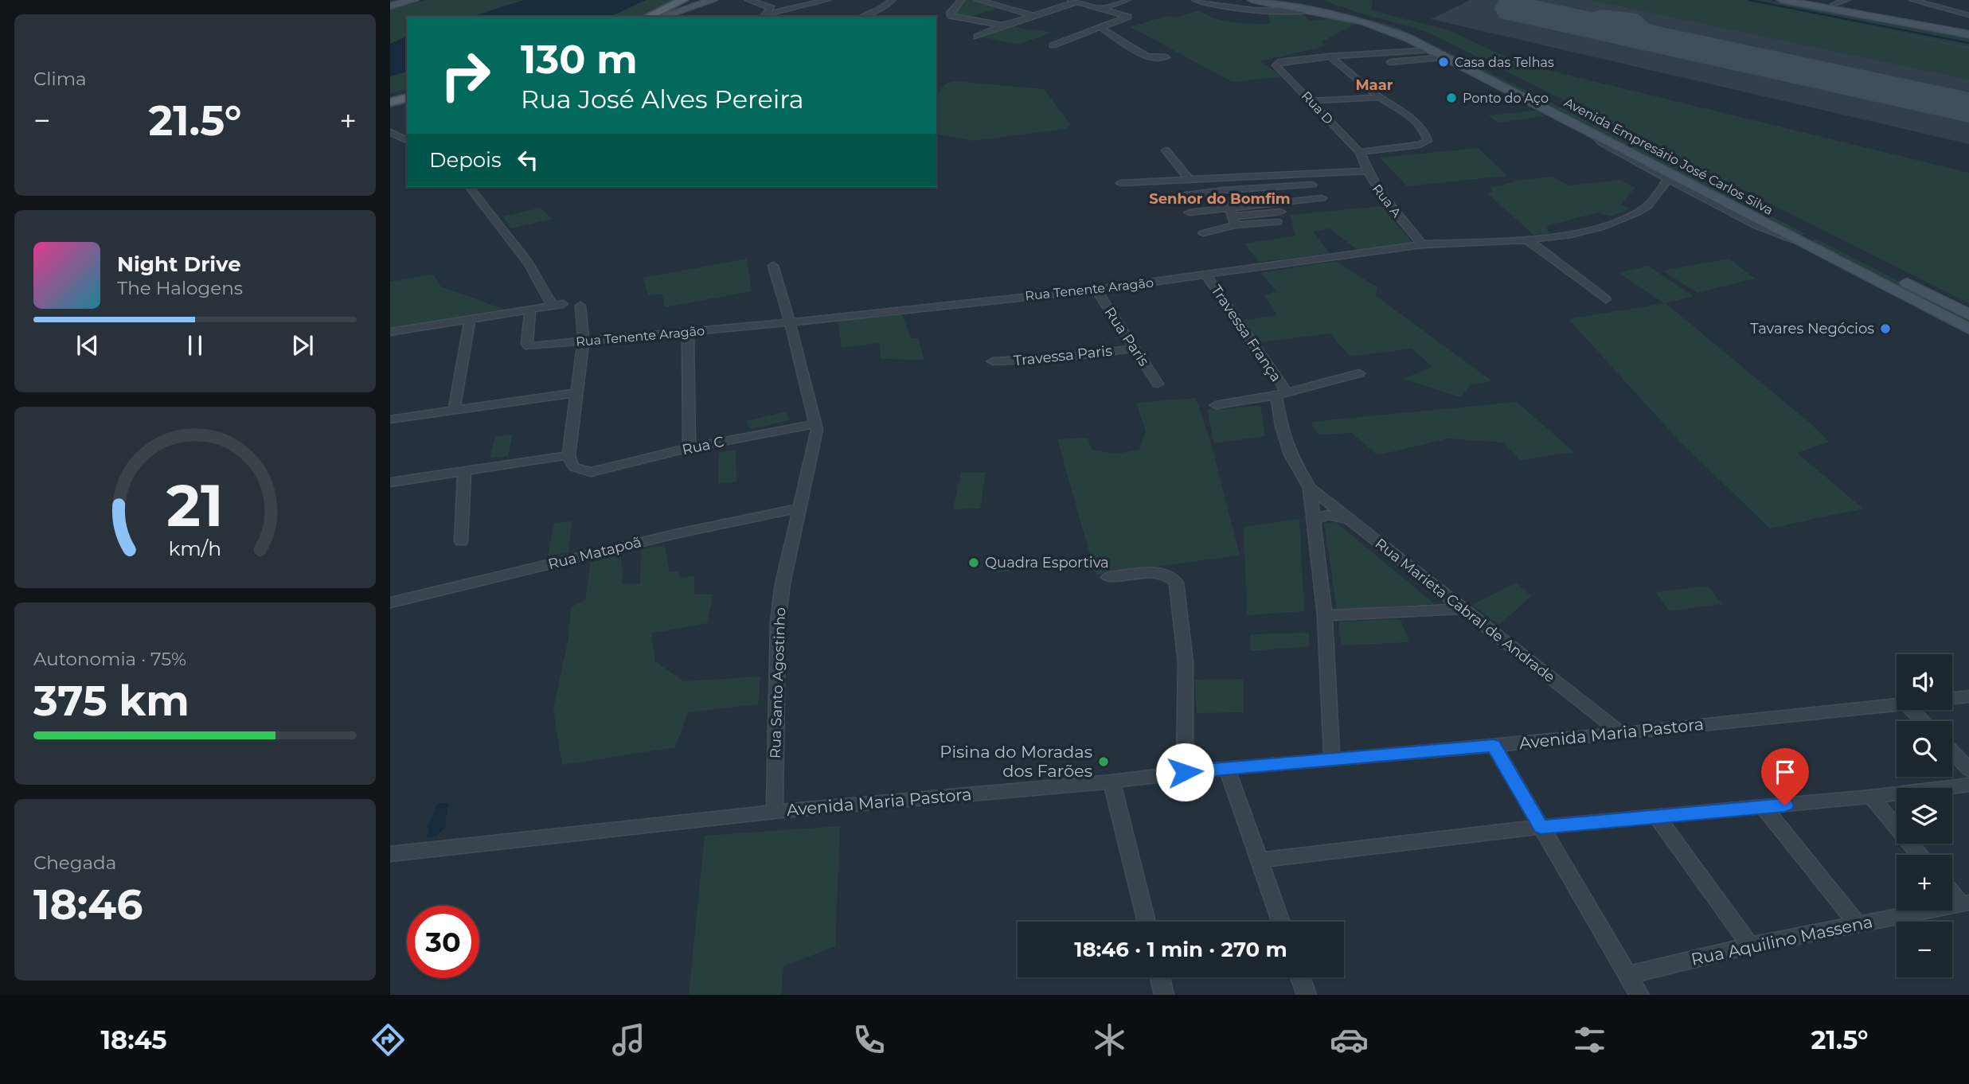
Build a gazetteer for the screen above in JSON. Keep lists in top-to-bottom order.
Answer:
{
  "streets": {
    "main road": ["Avenida Empresário José Carlos Silva"],
    "street": [
      "Rua D",
      "Rua A",
      "Rua Tenente Aragão",
      "Travessa França",
      "Rua Paris",
      "Travessa Paris",
      "Rua C",
      "Rua Matapoã",
      "Rua Marieta Cabral de Andrade",
      "Rua Santo Agostinho",
      "Avenida Maria Pastora",
      "Rua Aquilino Massena"
    ]
  },
  "crossings": [
    ["Rua D", "Rua A"],
    ["Rua A", "Rua Tenente Aragão"],
    ["Rua Tenente Aragão", "Travessa França"],
    ["Rua Tenente Aragão", "Rua Paris"],
    ["Rua Paris", "Travessa Paris"],
    ["Rua C", "Rua Santo Agostinho"],
    ["Rua Matapoã", "Rua Santo Agostinho"],
    ["Rua Marieta Cabral de Andrade", "Avenida Maria Pastora"],
    ["Rua Santo Agostinho", "Avenida Maria Pastora"]
  ],
  "districts": ["Maar", "Senhor do Bomfim"],
  "places": [
    "Casa das Telhas",
    "Ponto do Aço",
    "Tavares Negócios",
    "Quadra Esportiva",
    "Pisina do Moradas dos Farões"
  ],
  "page": {
    "tile": [
      "Clima",
      ["Autonomia · 75%", "375 km"],
      ["Chegada", "18:46"]
    ],
    "turn": ["130 m", "Rua José Alves Pereira"],
    "heat": ["−", "21.5°", "+"],
    "then": "Depois",
    "song": ["Night Drive", "The Halogens"],
    "map_buttons": ["+", "−"],
    "limit": "30",
    "trip": "18:46 · 1 min · 270 m",
    "tabs": ["18:45", "21.5°"],
    "gauge": ["21", "km/h"]
  }
}
